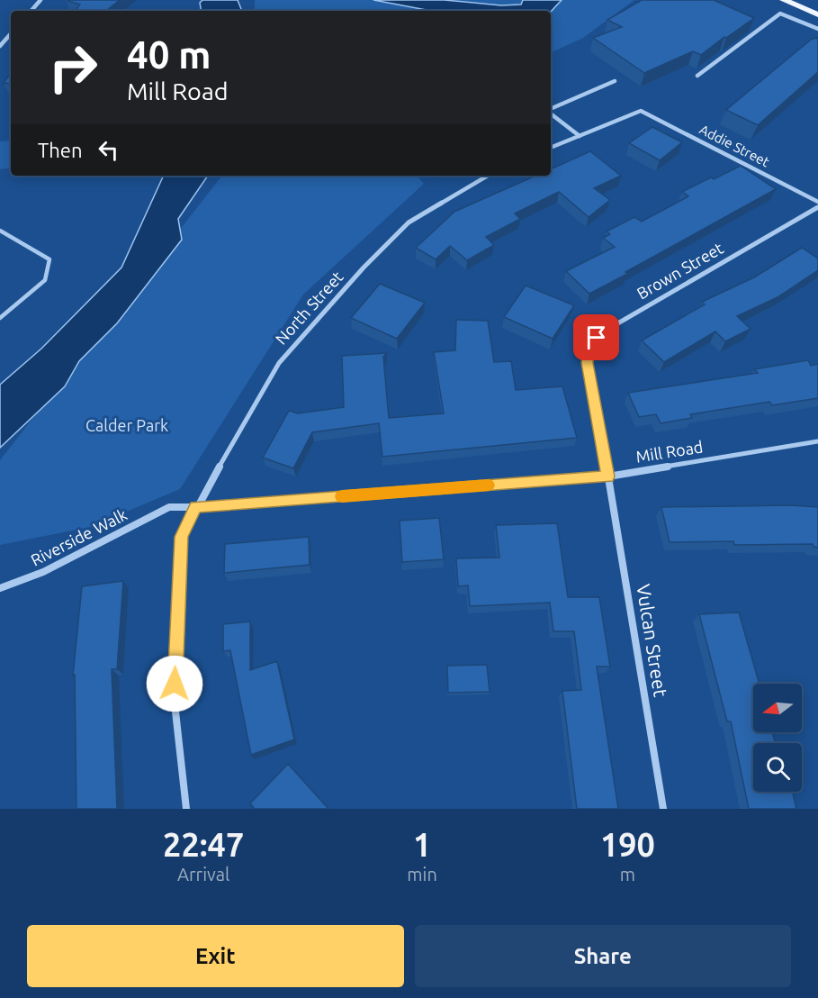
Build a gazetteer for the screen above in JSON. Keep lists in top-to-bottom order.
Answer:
{
  "streets": {
    "street": [
      "Addie Street",
      "Brown Street",
      "North Street",
      "Mill Road",
      "Riverside Walk",
      "Vulcan Street"
    ]
  },
  "crossings": [
    ["Brown Street", "Mill Road"],
    ["Brown Street", "Vulcan Street"],
    ["North Street", "Mill Road"],
    ["Mill Road", "Riverside Walk"],
    ["Mill Road", "Vulcan Street"]
  ],
  "parks": ["Calder Park"],
  "north": "left",
  "page": {
    "turn": ["40 m", "Mill Road"],
    "then": "Then",
    "eta": [
      "22:47",
      "Arrival",
      "1",
      "min",
      "190",
      "m"
    ],
    "buttons": ["Exit", "Share"]
  }
}
